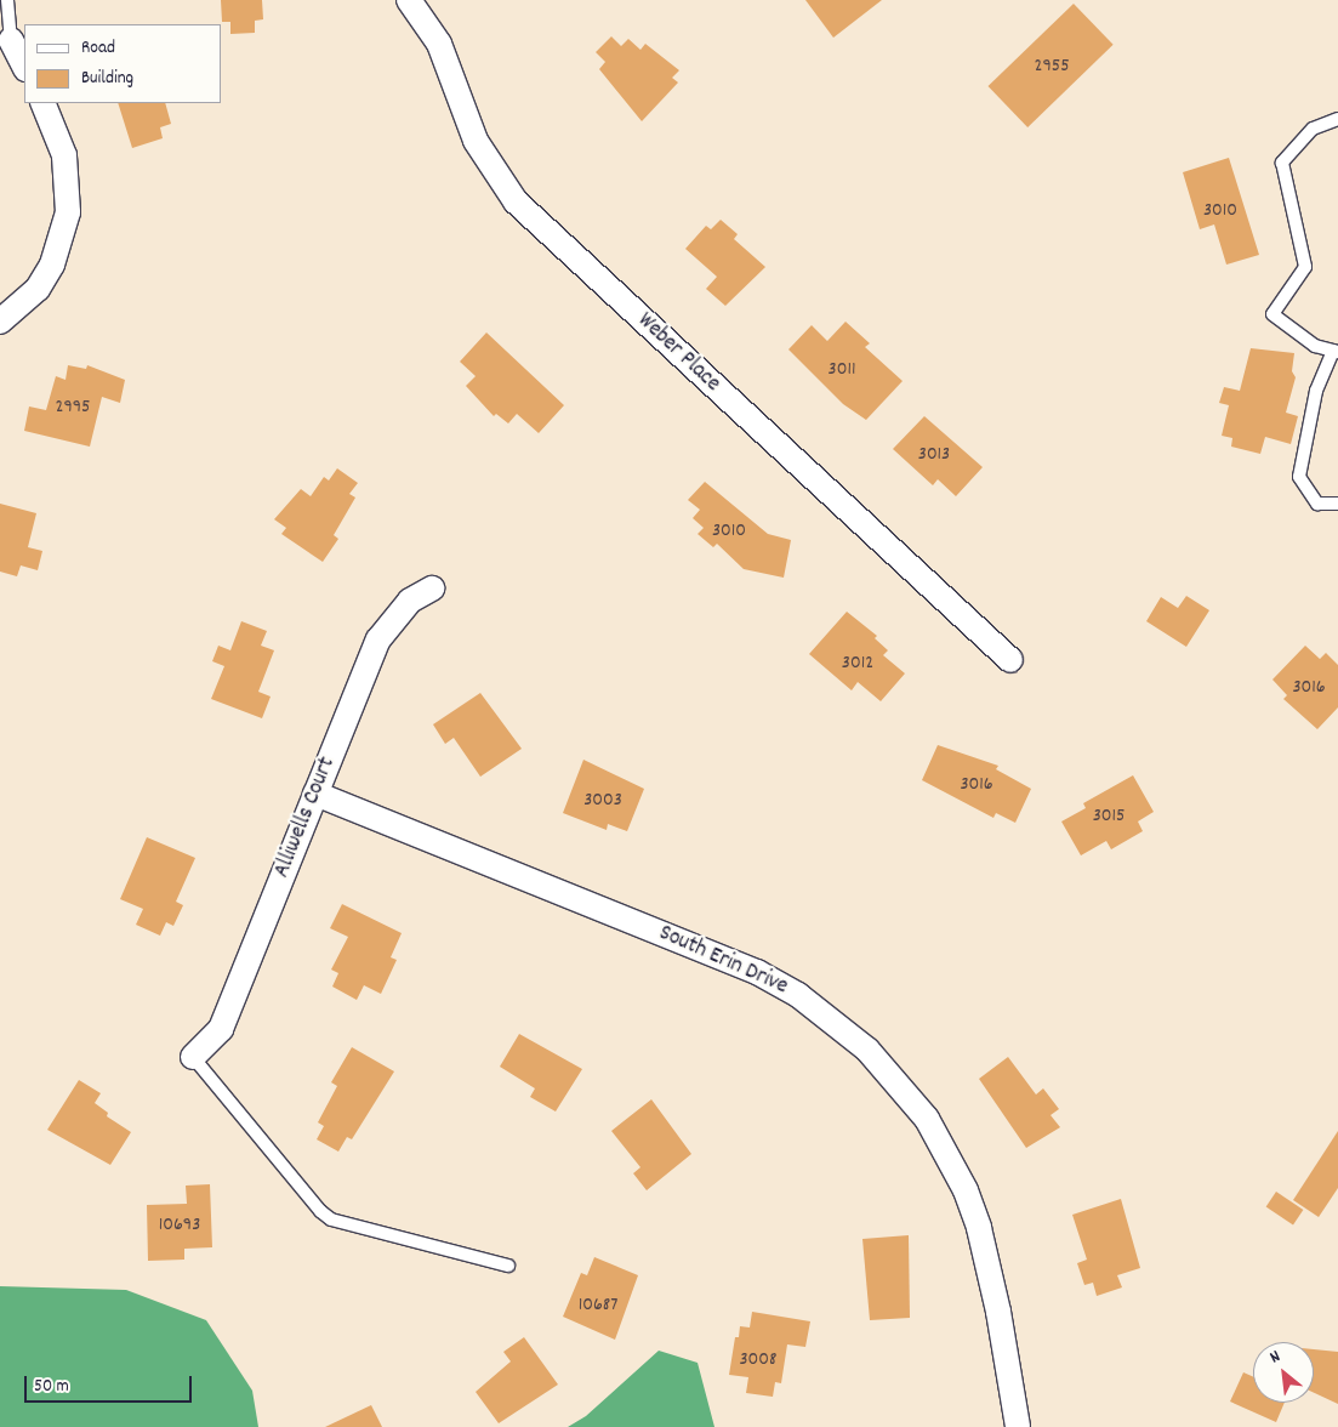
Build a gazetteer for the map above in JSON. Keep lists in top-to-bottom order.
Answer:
{
  "streets": {
    "street": ["Weber Place", "Alliwells Court", "South Erin Drive"]
  },
  "crossings": [
    ["Alliwells Court", "South Erin Drive"]
  ],
  "house_numbers": [
    "2955",
    "3010",
    "3011",
    "2995",
    "3013",
    "3010",
    "3012",
    "3016",
    "3016",
    "3003",
    "3015",
    "10693",
    "10687",
    "3008"
  ],
  "legend": ["Road", "Building"],
  "scale_bar": "50 m",
  "north": "top left"
}
